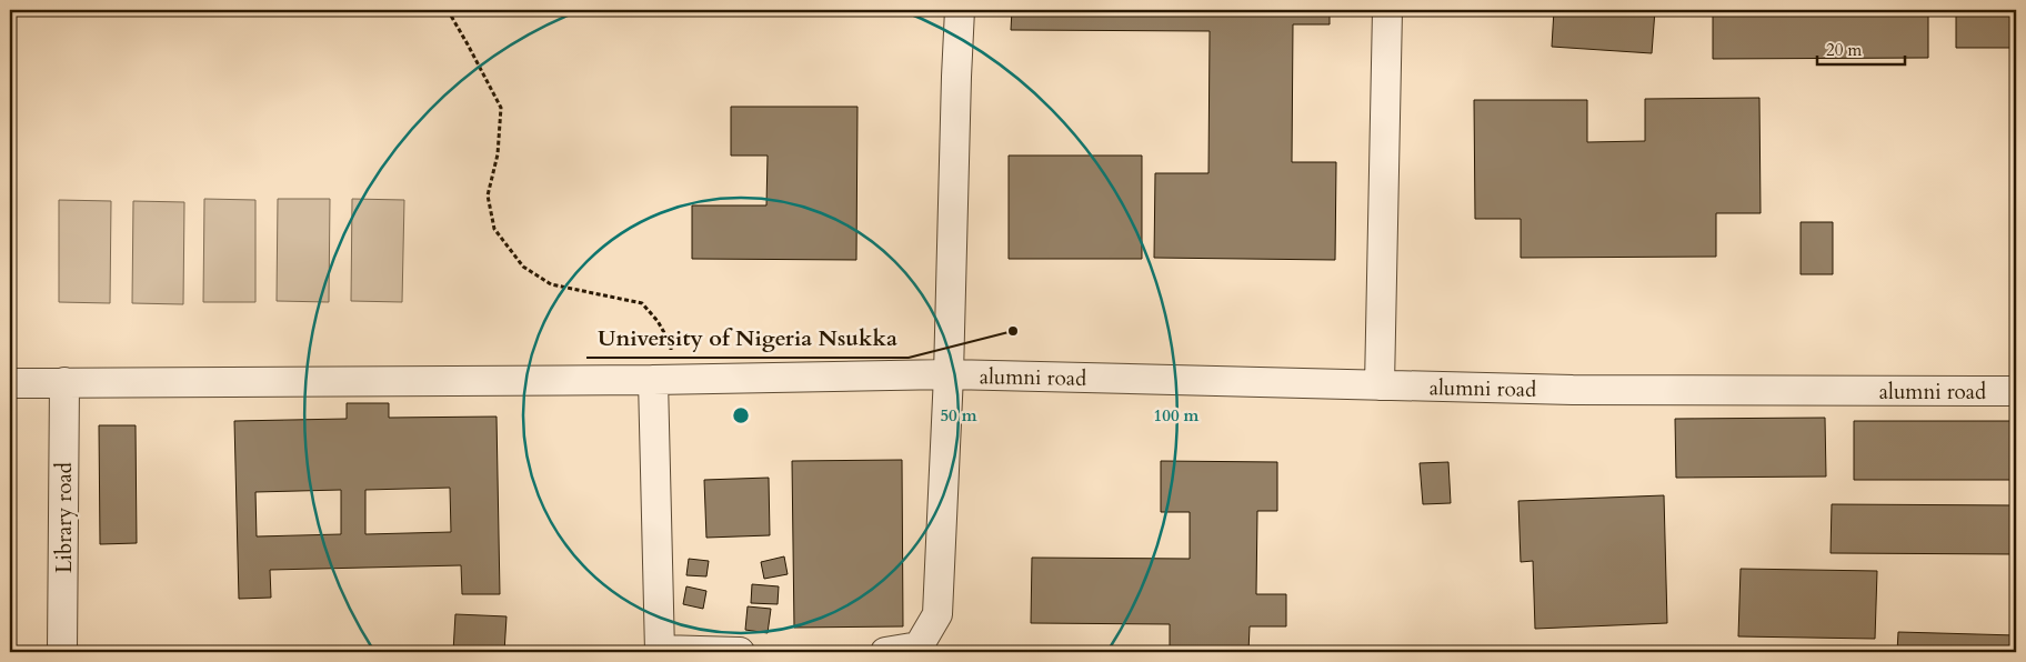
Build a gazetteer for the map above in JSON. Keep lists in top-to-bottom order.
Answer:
{
  "streets": {
    "street": ["alumni road", "Library road"]
  },
  "crossings": [
    ["alumni road", "Library road"]
  ],
  "places": ["University of Nigeria Nsukka"],
  "scale_bar": "20 m",
  "rings": ["50 m", "100 m"]
}
